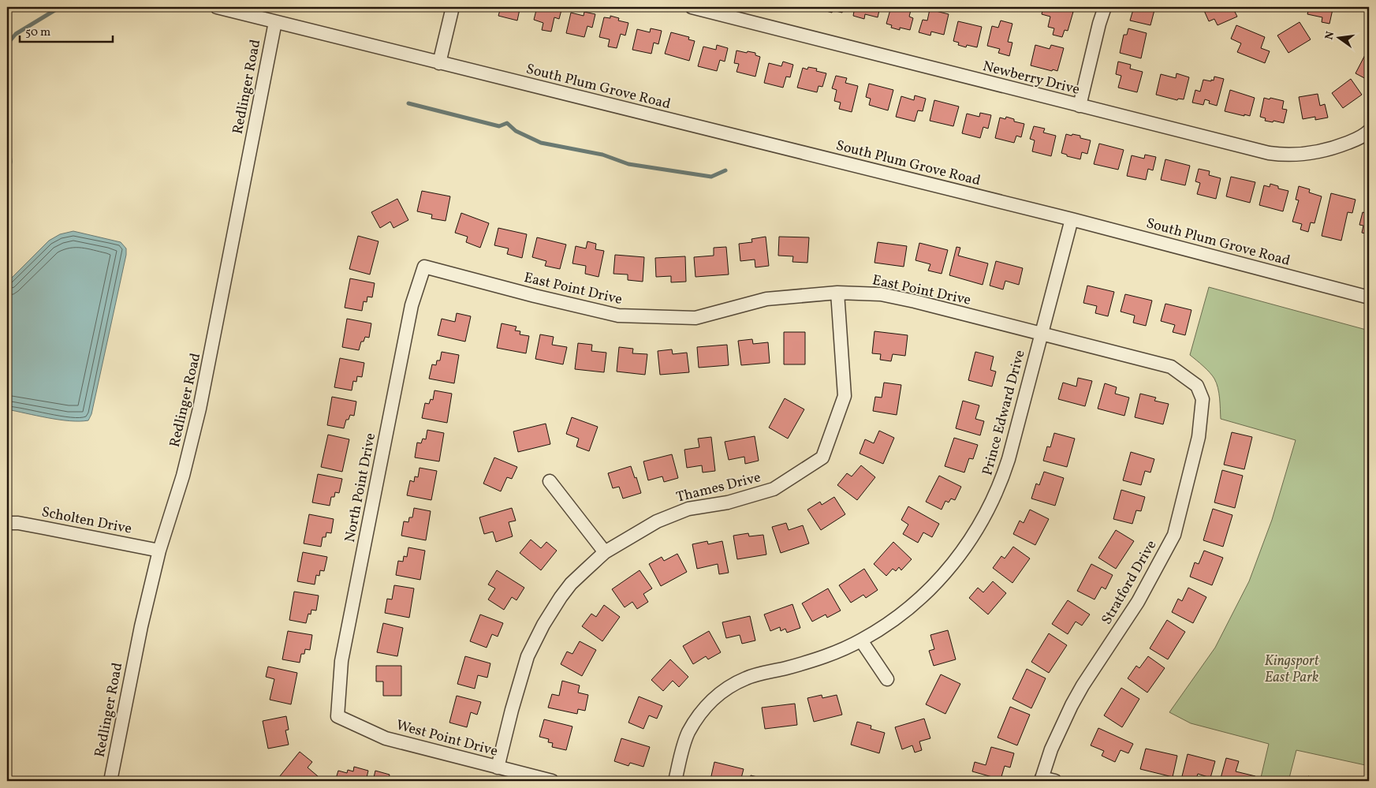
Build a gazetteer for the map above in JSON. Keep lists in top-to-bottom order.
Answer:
{
  "streets": {
    "street": [
      "Newberry Drive",
      "South Plum Grove Road",
      "Redlinger Road",
      "East Point Drive",
      "Prince Edward Drive",
      "Thames Drive",
      "North Point Drive",
      "Scholten Drive",
      "Stratford Drive",
      "West Point Drive"
    ]
  },
  "crossings": [
    ["South Plum Grove Road", "Redlinger Road"],
    ["South Plum Grove Road", "Prince Edward Drive"],
    ["Redlinger Road", "Scholten Drive"],
    ["East Point Drive", "Prince Edward Drive"],
    ["East Point Drive", "Thames Drive"],
    ["East Point Drive", "North Point Drive"],
    ["East Point Drive", "Stratford Drive"],
    ["Thames Drive", "West Point Drive"],
    ["North Point Drive", "West Point Drive"]
  ],
  "parks": ["Kingsport East Park"],
  "scale_bar": "50 m",
  "north": "left"
}
